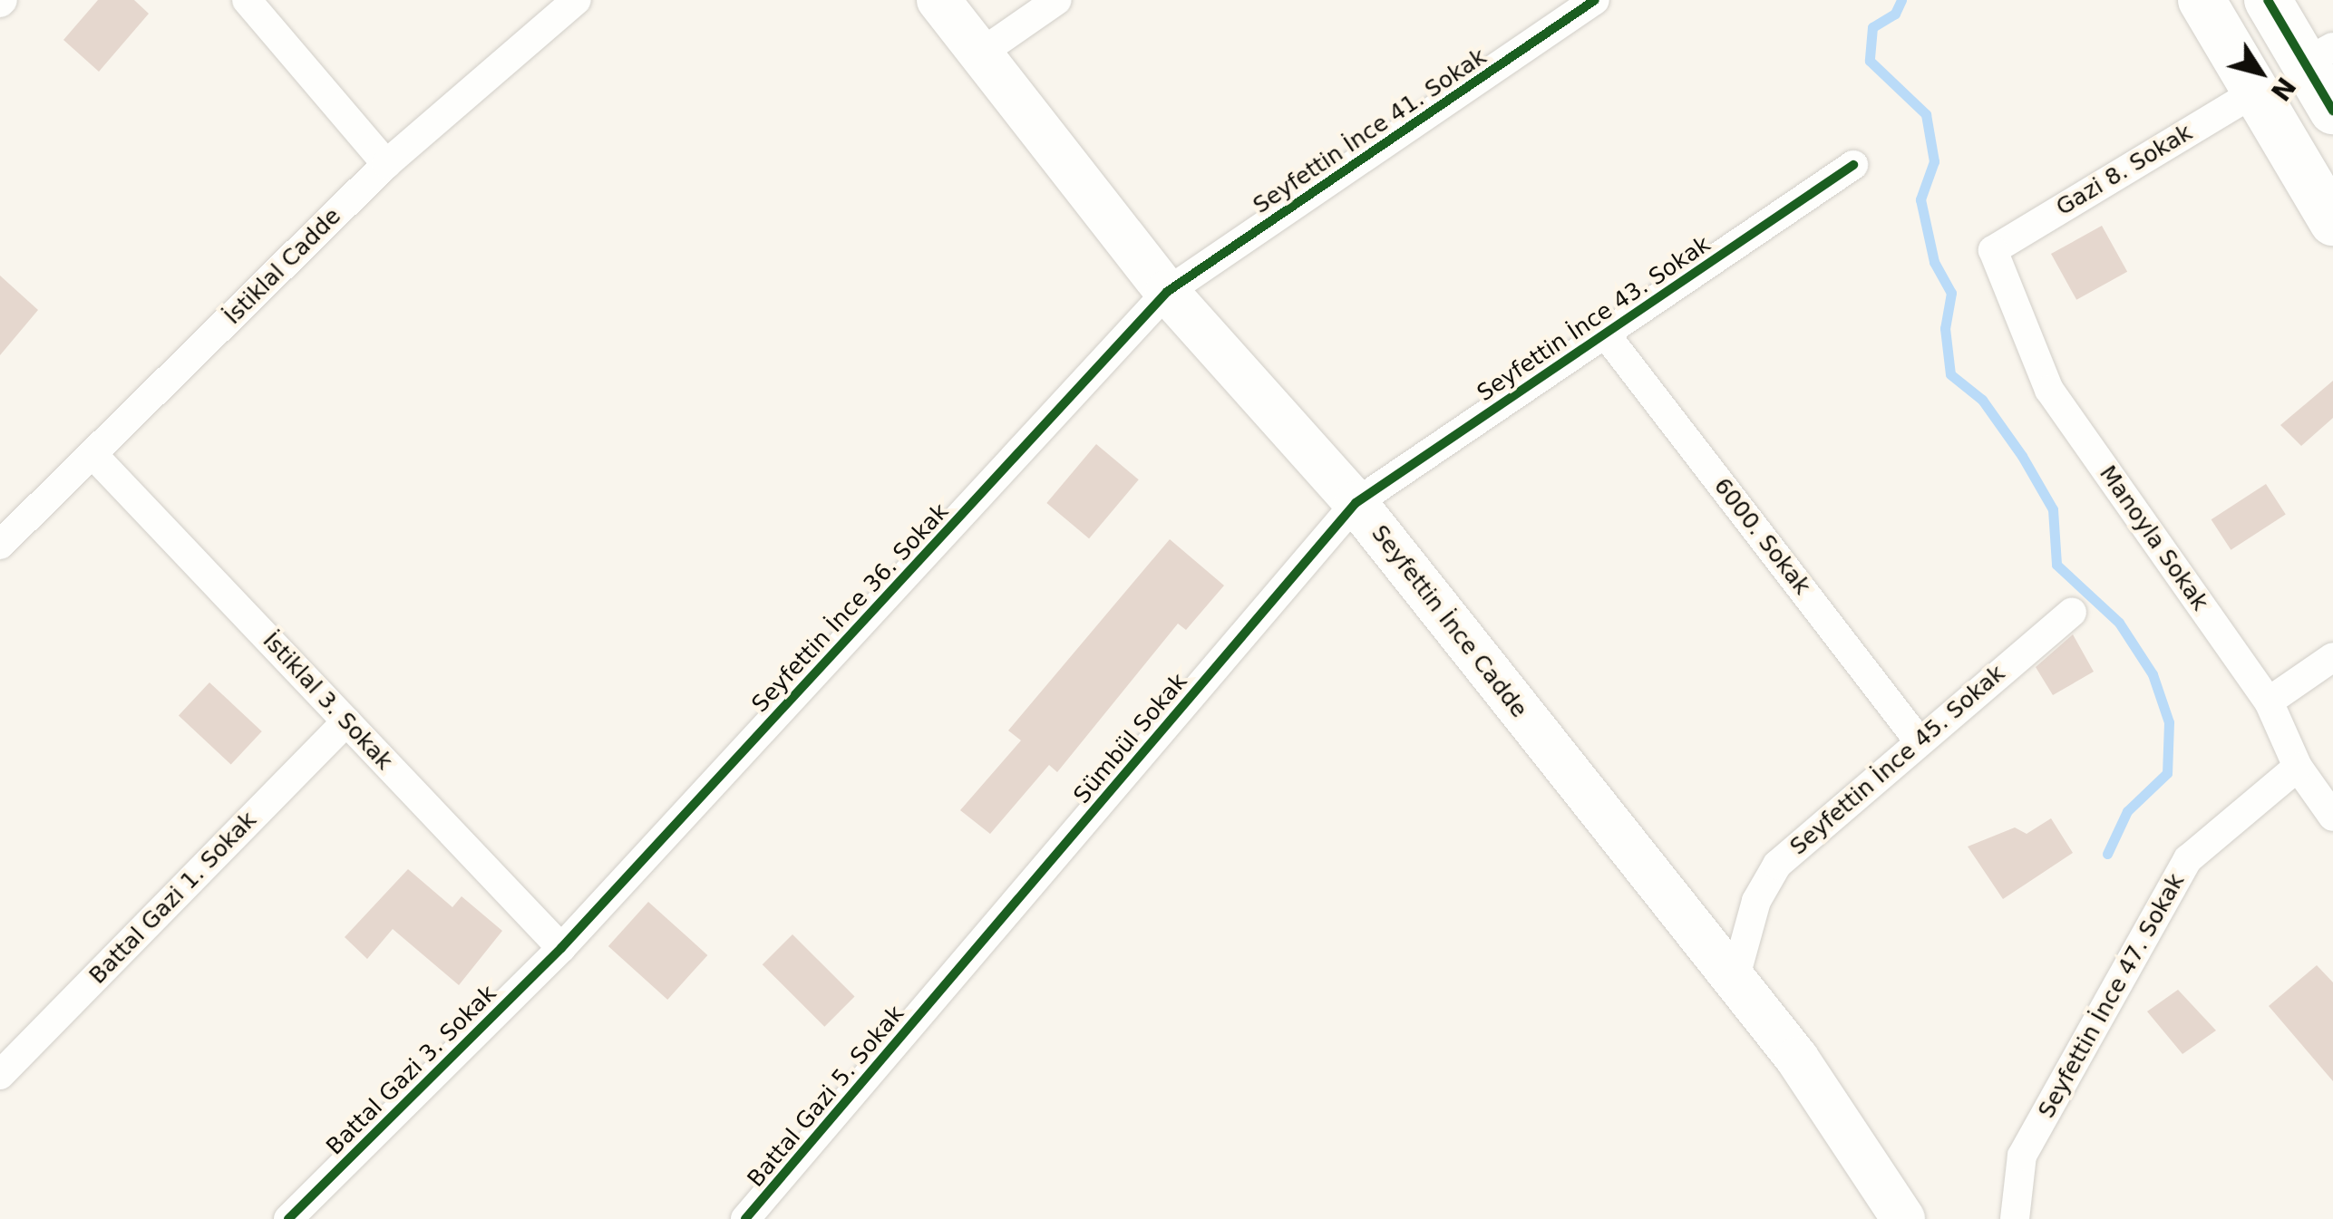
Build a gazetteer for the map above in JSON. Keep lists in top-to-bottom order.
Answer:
{
  "streets": {
    "main road": ["Seyfettin İnce Cadde"],
    "street": [
      "Seyfettin İnce 41. Sokak",
      "Gazi 8. Sokak",
      "İstiklal Cadde",
      "Seyfettin İnce 43. Sokak",
      "6000. Sokak",
      "Manoyla Sokak",
      "Seyfettin İnce 36. Sokak",
      "İstiklal 3. Sokak",
      "Sümbül Sokak",
      "Seyfettin İnce 45. Sokak",
      "Battal Gazi 1. Sokak",
      "Seyfettin İnce 47. Sokak",
      "Battal Gazi 3. Sokak",
      "Battal Gazi 5. Sokak"
    ]
  },
  "crossings": [
    ["Seyfettin İnce 41. Sokak", "Seyfettin İnce 36. Sokak"],
    ["Seyfettin İnce 41. Sokak", "Seyfettin İnce Cadde"],
    ["Gazi 8. Sokak", "Manoyla Sokak"],
    ["İstiklal Cadde", "İstiklal 3. Sokak"],
    ["Seyfettin İnce 43. Sokak", "6000. Sokak"],
    ["Seyfettin İnce 43. Sokak", "Seyfettin İnce Cadde"],
    ["Seyfettin İnce 43. Sokak", "Sümbül Sokak"],
    ["6000. Sokak", "Seyfettin İnce 45. Sokak"],
    ["Manoyla Sokak", "Seyfettin İnce 47. Sokak"],
    ["Seyfettin İnce 36. Sokak", "Seyfettin İnce Cadde"],
    ["Seyfettin İnce 36. Sokak", "İstiklal 3. Sokak"],
    ["Seyfettin İnce 36. Sokak", "Battal Gazi 3. Sokak"],
    ["Seyfettin İnce Cadde", "Sümbül Sokak"],
    ["Seyfettin İnce Cadde", "Seyfettin İnce 45. Sokak"],
    ["İstiklal 3. Sokak", "Battal Gazi 1. Sokak"],
    ["İstiklal 3. Sokak", "Battal Gazi 3. Sokak"],
    ["Sümbül Sokak", "Battal Gazi 5. Sokak"]
  ],
  "north": "bottom right"
}
